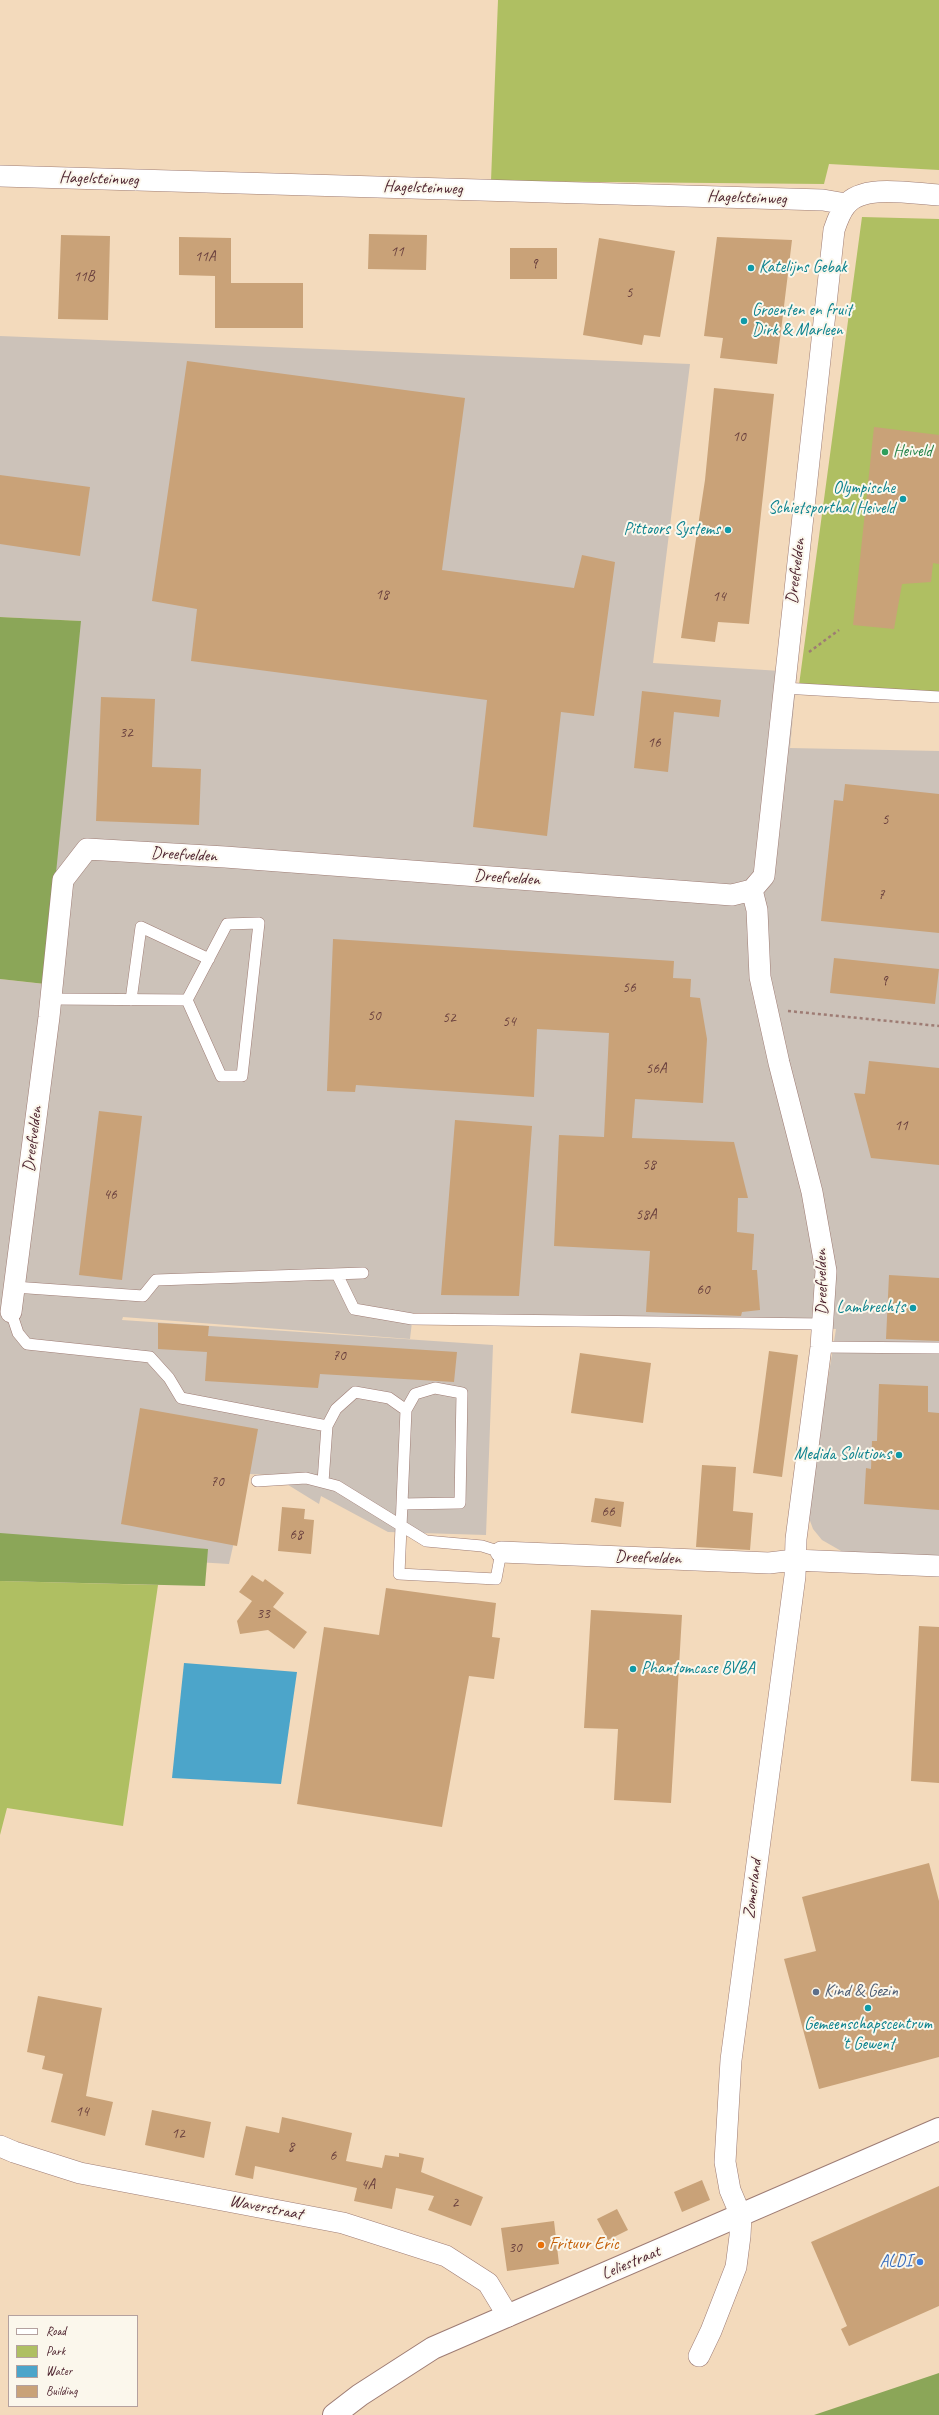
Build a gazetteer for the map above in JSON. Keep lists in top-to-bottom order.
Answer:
{
  "streets": {
    "street": [
      "Hagelsteinweg",
      "Dreefvelden",
      "Zomerland",
      "Waverstraat",
      "Leliestraat"
    ]
  },
  "crossings": [
    ["Hagelsteinweg", "Dreefvelden"],
    ["Dreefvelden", "Zomerland"],
    ["Zomerland", "Leliestraat"],
    ["Waverstraat", "Leliestraat"]
  ],
  "places": [
    "Katelijns Gebak",
    "Groenten en fruit Dirk & Marleen",
    "Heiveld",
    "Olympische Schietsporthal Heiveld",
    "Pittoors Systems",
    "Lambrechts",
    "Medida Solutions",
    "Phantomcase BVBA",
    "Kind & Gezin",
    "Gemeenschapscentrum 't Gewent",
    "Frituur Eric",
    "ALDI"
  ],
  "house_numbers": [
    "11",
    "11A",
    "9",
    "11B",
    "5",
    "10",
    "18",
    "14",
    "32",
    "16",
    "5",
    "7",
    "9",
    "56",
    "50",
    "52",
    "54",
    "56A",
    "11",
    "58",
    "46",
    "58A",
    "60",
    "70",
    "70",
    "66",
    "68",
    "33",
    "14",
    "12",
    "8",
    "6",
    "4A",
    "2",
    "30"
  ],
  "legend": [
    "Road",
    "Park",
    "Water",
    "Building"
  ]
}
